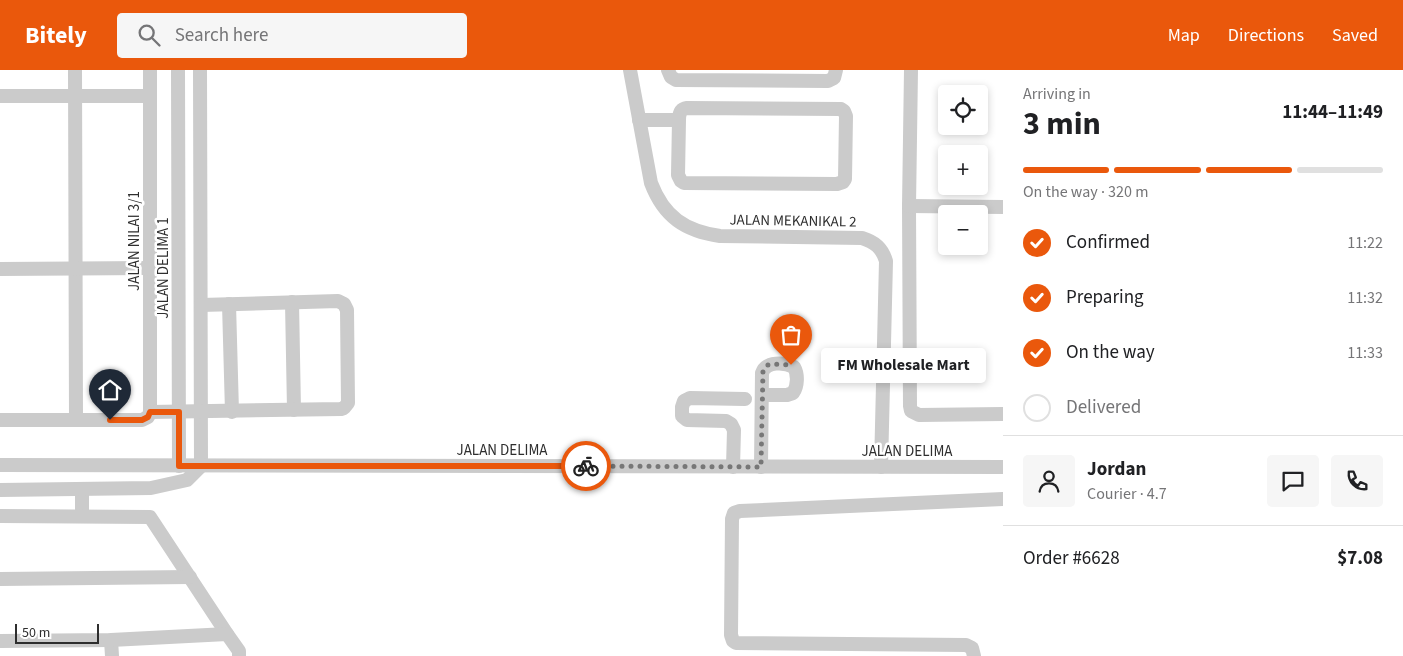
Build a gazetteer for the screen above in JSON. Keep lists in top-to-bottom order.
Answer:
{
  "streets": {
    "street": [
      "JALAN MEKANIKAL 2",
      "JALAN NILAI 3/1",
      "JALAN DELIMA 1",
      "JALAN DELIMA"
    ]
  },
  "crossings": [
    ["JALAN MEKANIKAL 2", "JALAN DELIMA"],
    ["JALAN DELIMA 1", "JALAN DELIMA"]
  ],
  "places": ["FM Wholesale Mart"],
  "scale_bar": "50 m",
  "page": {
    "header": "Bitely",
    "search": "Search here",
    "nav": ["Map", "Directions", "Saved"],
    "heading": ["3 min", "Arriving in", "11:44–11:49"],
    "panel": [
      "Jordan",
      "Courier · 4.7",
      "Order #6628",
      "$7.08"
    ],
    "map_buttons": ["+", "−"],
    "bar": "On the way · 320 m",
    "list": [
      ["Confirmed", "11:22"],
      ["Preparing", "11:32"],
      ["On the way", "11:33"],
      "Delivered"
    ],
    "bubble": "FM Wholesale Mart",
    "scale": "50 m"
  }
}
